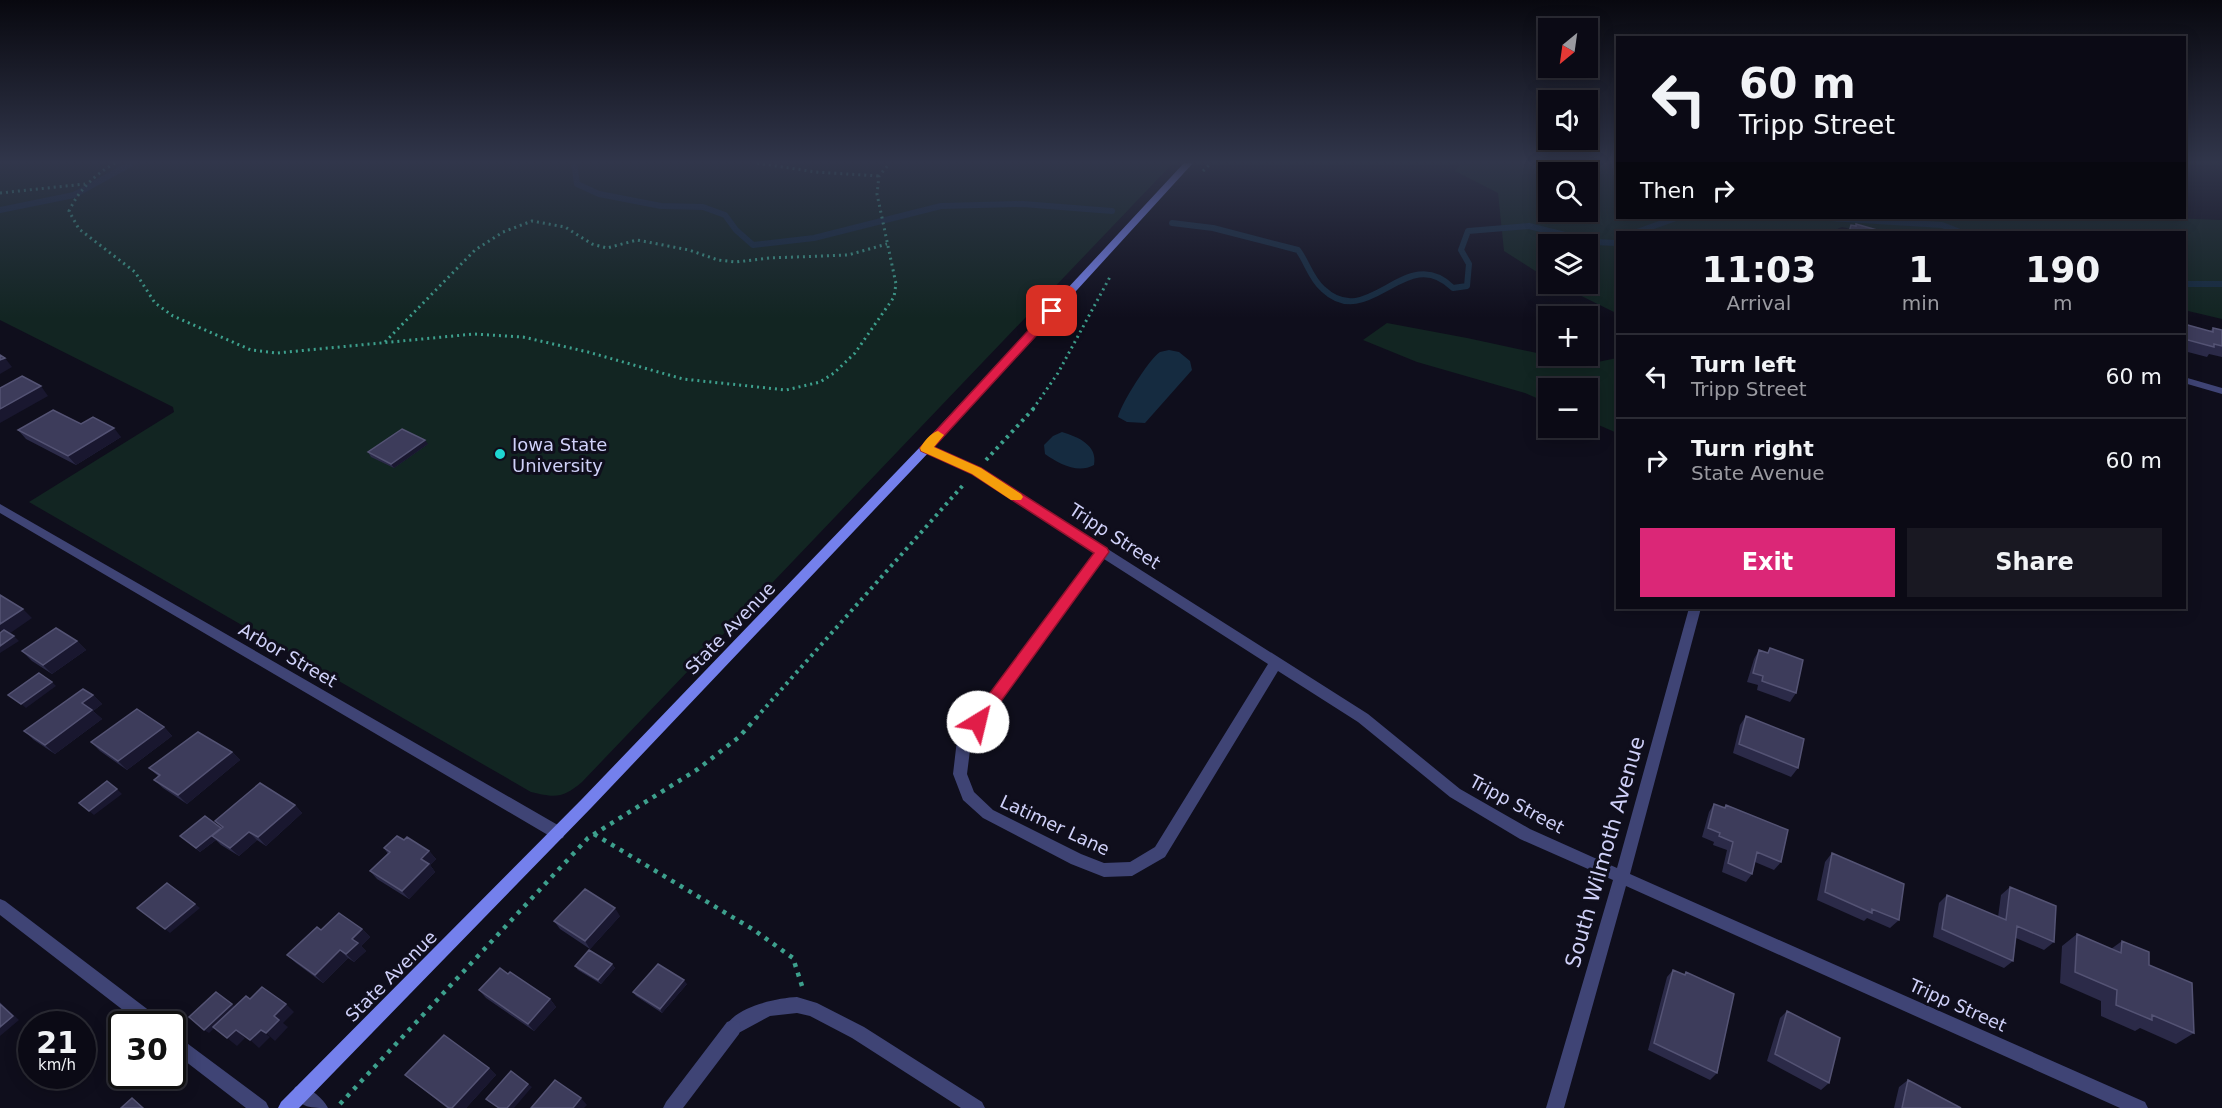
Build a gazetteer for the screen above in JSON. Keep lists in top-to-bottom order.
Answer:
{
  "streets": {
    "street": [
      "Tripp Street",
      "State Avenue",
      "Arbor Street",
      "Latimer Lane",
      "South Wilmoth Avenue"
    ]
  },
  "crossings": [
    ["Tripp Street", "State Avenue"],
    ["Tripp Street", "Latimer Lane"],
    ["Tripp Street", "South Wilmoth Avenue"],
    ["State Avenue", "Arbor Street"]
  ],
  "places": ["Iowa State University"],
  "north": "bottom left",
  "page": {
    "map_buttons": ["+", "−"],
    "turn": ["60 m", "Tripp Street"],
    "then": "Then",
    "eta": [
      "11:03",
      "Arrival",
      "1",
      "min",
      "190",
      "m"
    ],
    "list": [
      {
        "name": "Turn left",
        "note": "Tripp Street",
        "value": "60 m"
      },
      {
        "name": "Turn right",
        "note": "State Avenue",
        "value": "60 m"
      }
    ],
    "buttons": ["Exit", "Share"],
    "speed": "21 km/h",
    "limit": "30"
  }
}
